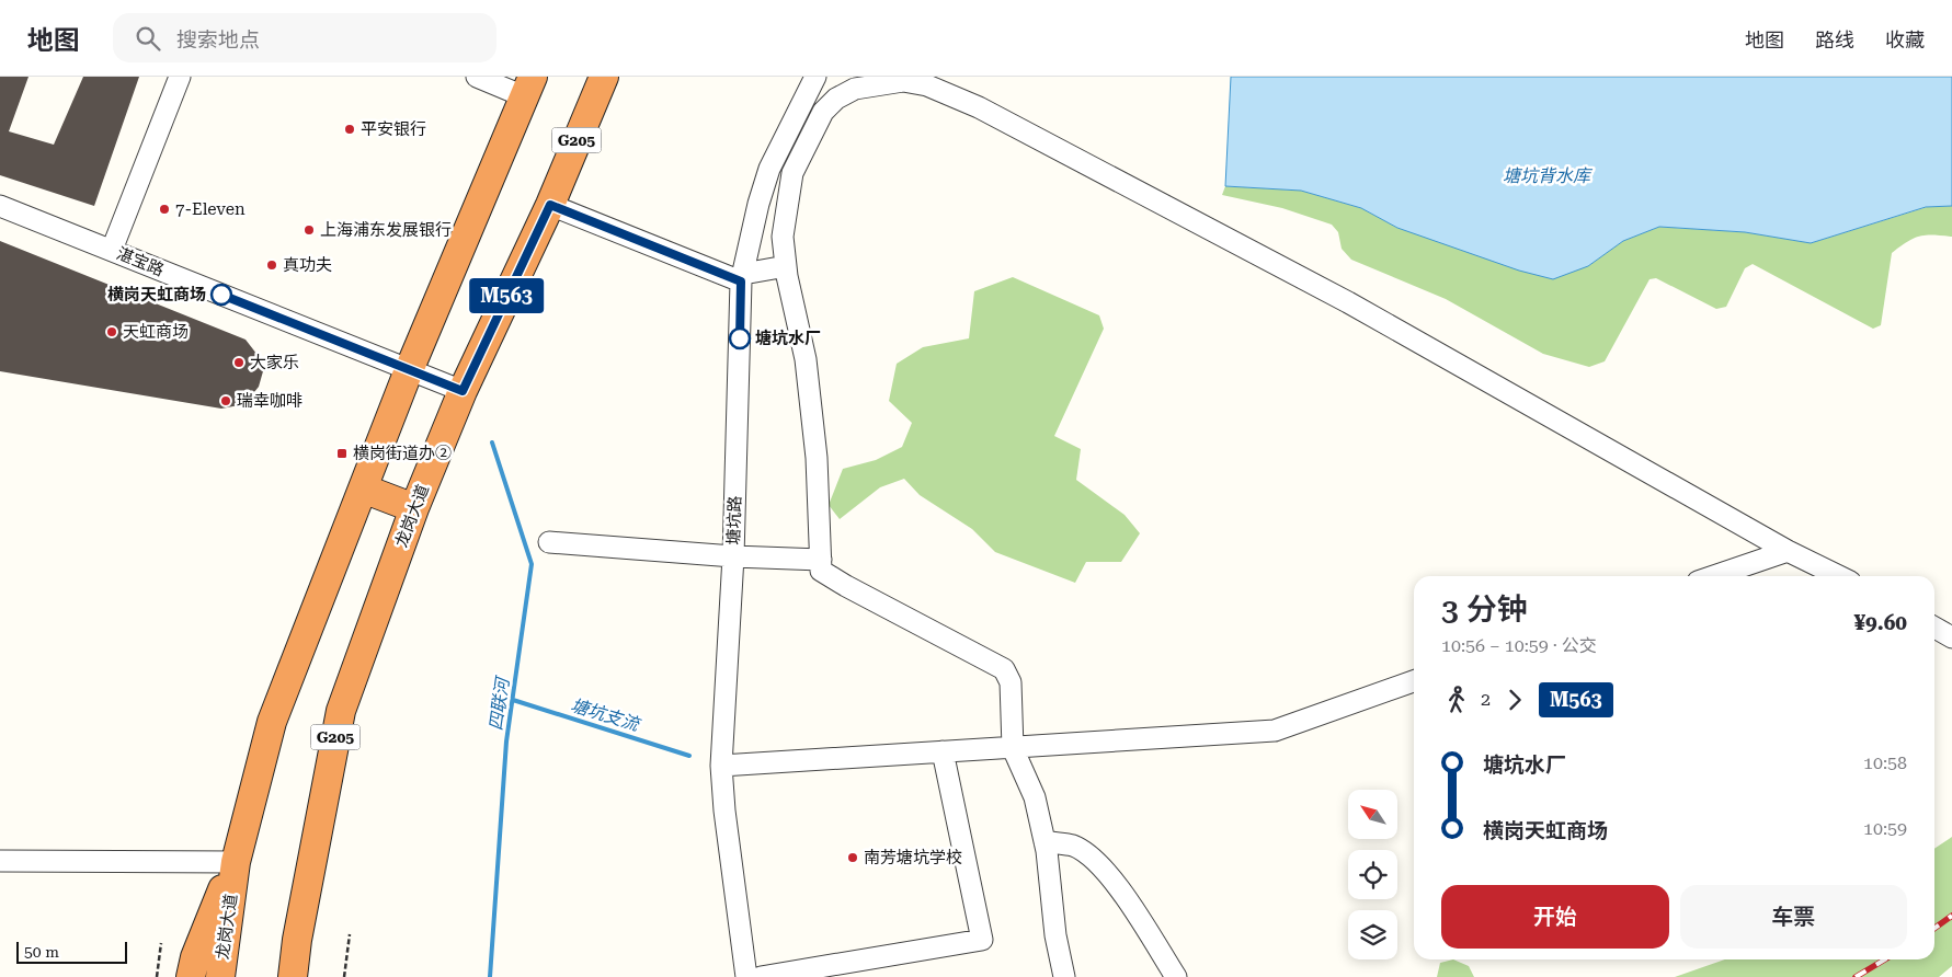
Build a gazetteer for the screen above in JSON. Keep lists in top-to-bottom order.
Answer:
{
  "streets": {
    "highway": ["G205", "龙岗大道"],
    "street": ["湛宝路", "塘坑路"]
  },
  "crossings": [
    ["湛宝路", "龙岗大道"]
  ],
  "water": ["塘坑背水库", "四联河", "塘坑支流"],
  "places": {
    "other": [
      "平安银行",
      "7-Eleven",
      "上海浦东发展银行",
      "真功夫",
      "横岗天虹商场",
      "天虹商场",
      "塘坑水厂",
      "大家乐",
      "瑞幸咖啡",
      "南芳塘坑学校"
    ],
    "transit": ["横岗街道办②"]
  },
  "lines": ["bus line M563"],
  "scale_bar": "50 m",
  "north": "top left",
  "page": {
    "header": "地图",
    "search": "搜索地点",
    "nav": ["地图", "路线", "收藏"],
    "on_map": "M563",
    "heading": ["3 分钟", "10:56 – 10:59 · 公交", "¥9.60"],
    "legs": ["2", "M563"],
    "list": [
      {
        "name": "塘坑水厂",
        "value": "10:58"
      },
      {
        "name": "横岗天虹商场",
        "value": "10:59"
      }
    ],
    "buttons": ["开始", "车票"],
    "scale": "50 m"
  }
}
